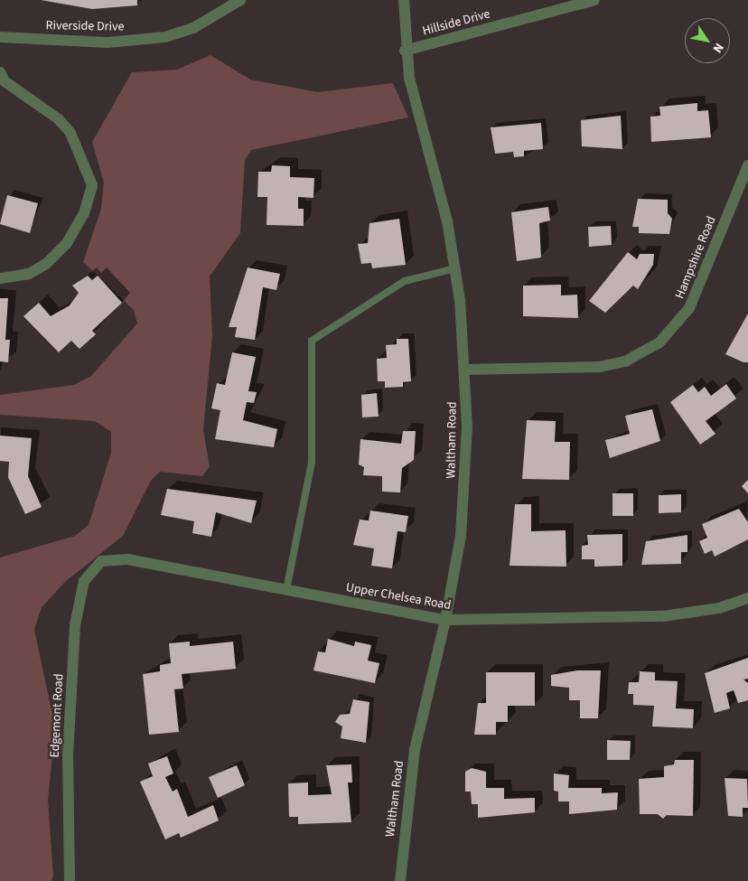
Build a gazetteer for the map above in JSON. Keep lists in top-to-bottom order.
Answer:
{
  "streets": {
    "street": [
      "Hillside Drive",
      "Riverside Drive",
      "Hampshire Road",
      "Waltham Road",
      "Upper Chelsea Road",
      "Edgemont Road"
    ]
  },
  "crossings": [
    ["Hillside Drive", "Waltham Road"],
    ["Hampshire Road", "Waltham Road"],
    ["Waltham Road", "Upper Chelsea Road"],
    ["Upper Chelsea Road", "Edgemont Road"]
  ],
  "north": "bottom right"
}
